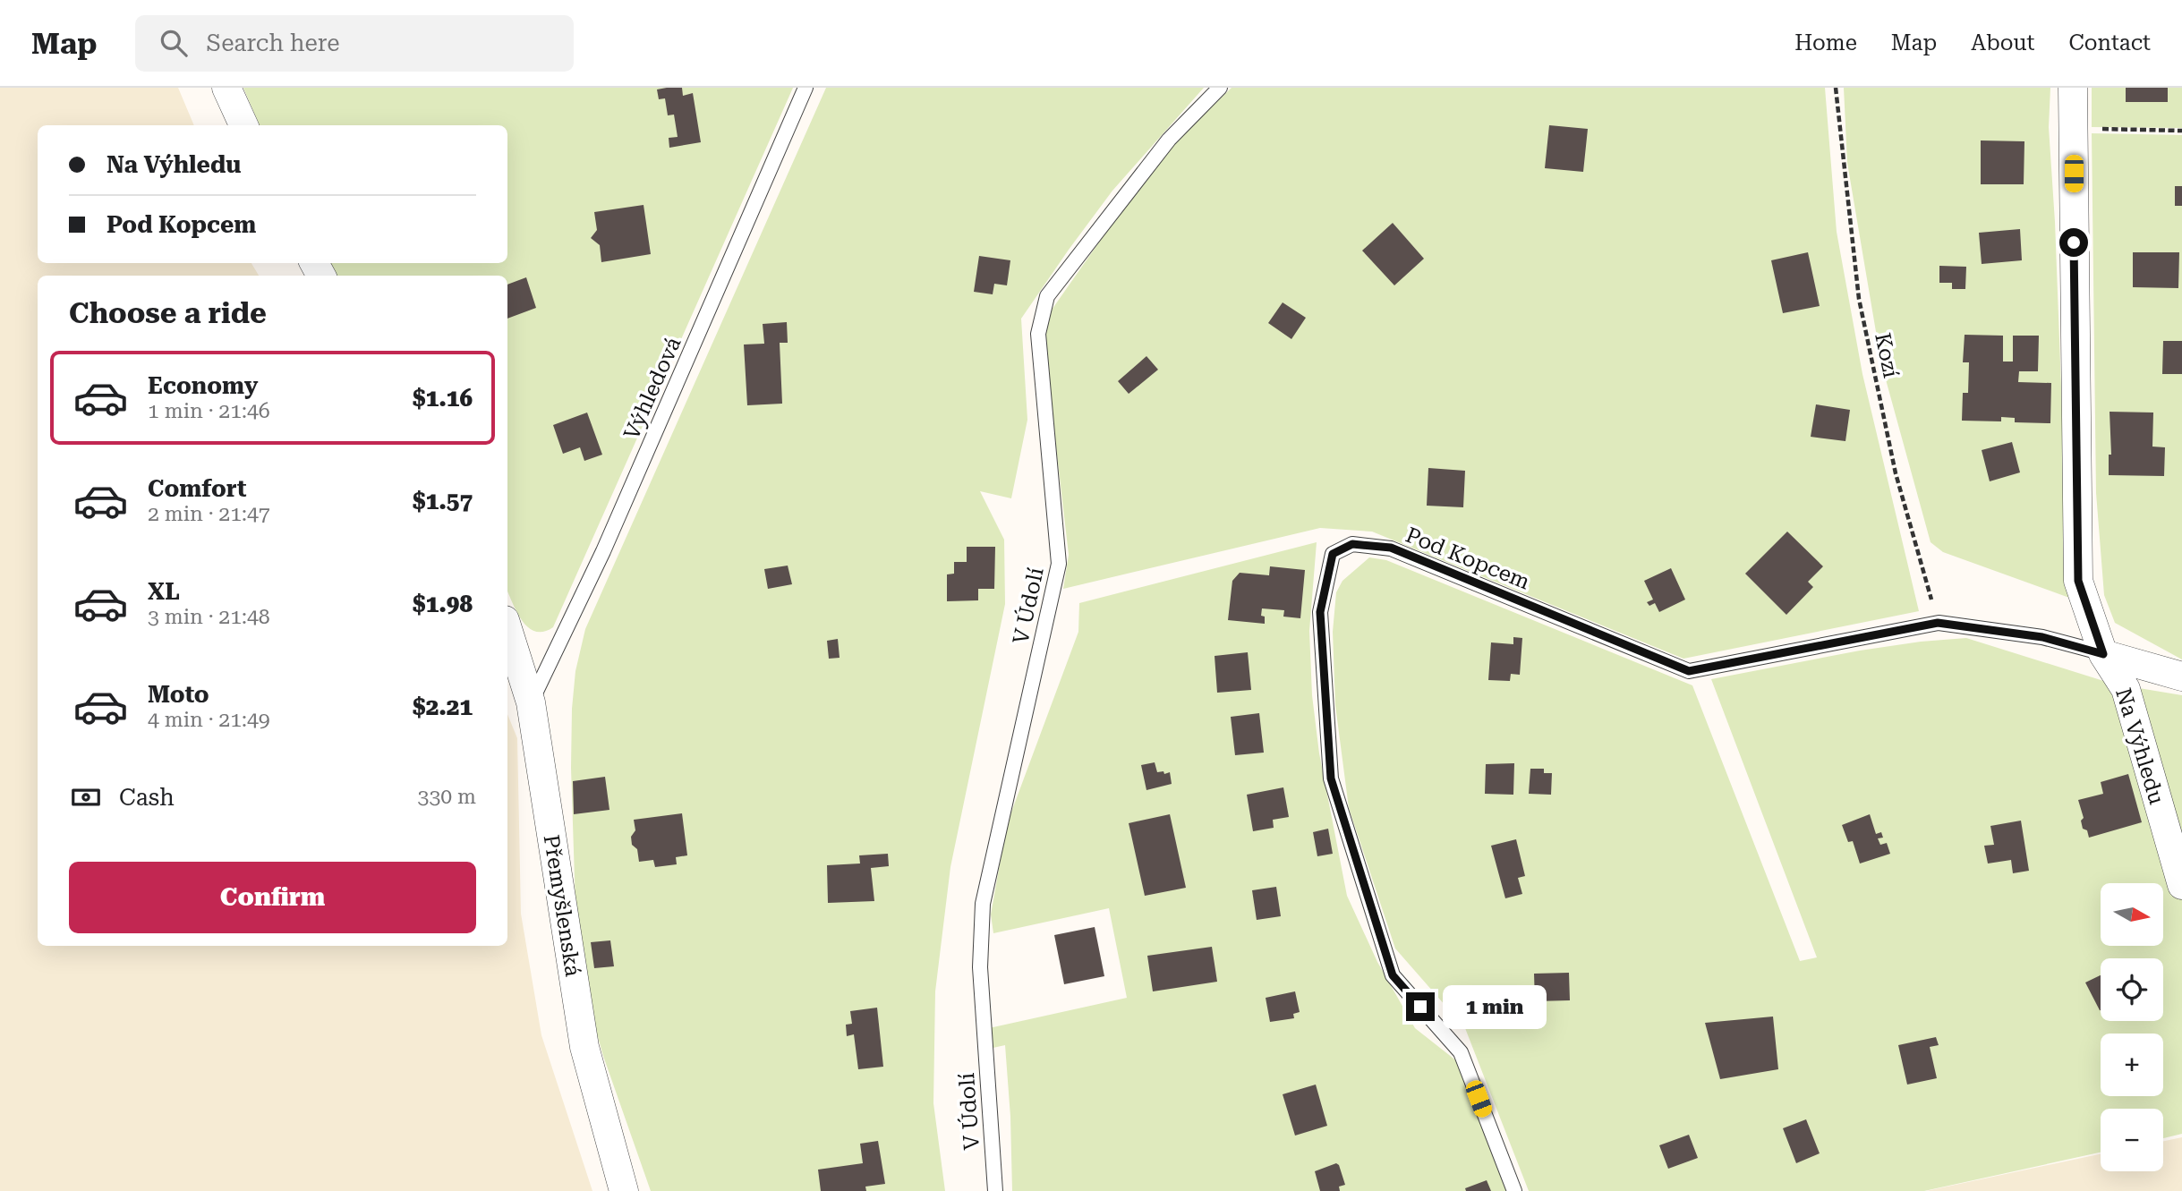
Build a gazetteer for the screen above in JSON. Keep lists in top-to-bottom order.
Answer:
{
  "streets": {
    "street": ["Na Výhledu", "Přemyšlenská"],
    "lane": ["Výhledová", "Pod Kopcem", "V Údolí"],
    "path": ["Kozí"]
  },
  "crossings": [
    ["Kozí", "Pod Kopcem"],
    ["Výhledová", "Přemyšlenská"],
    ["Pod Kopcem", "Na Výhledu"]
  ],
  "north": "right",
  "page": {
    "header": "Map",
    "search": "Search here",
    "nav": [
      "Home",
      "Map",
      "About",
      "Contact"
    ],
    "banner": ["Na Výhledu", "Pod Kopcem"],
    "heading": "Choose a ride",
    "list": [
      {
        "name": "Economy",
        "note": "1 min · 21:46",
        "value": "$1.16"
      },
      {
        "name": "Comfort",
        "note": "2 min · 21:47",
        "value": "$1.57"
      },
      {
        "name": "XL",
        "note": "3 min · 21:48",
        "value": "$1.98"
      },
      {
        "name": "Moto",
        "note": "4 min · 21:49",
        "value": "$2.21"
      }
    ],
    "pay": ["Cash", "330 m"],
    "buttons": "Confirm",
    "map_buttons": ["+", "−"],
    "bubble": "1 min"
  }
}
